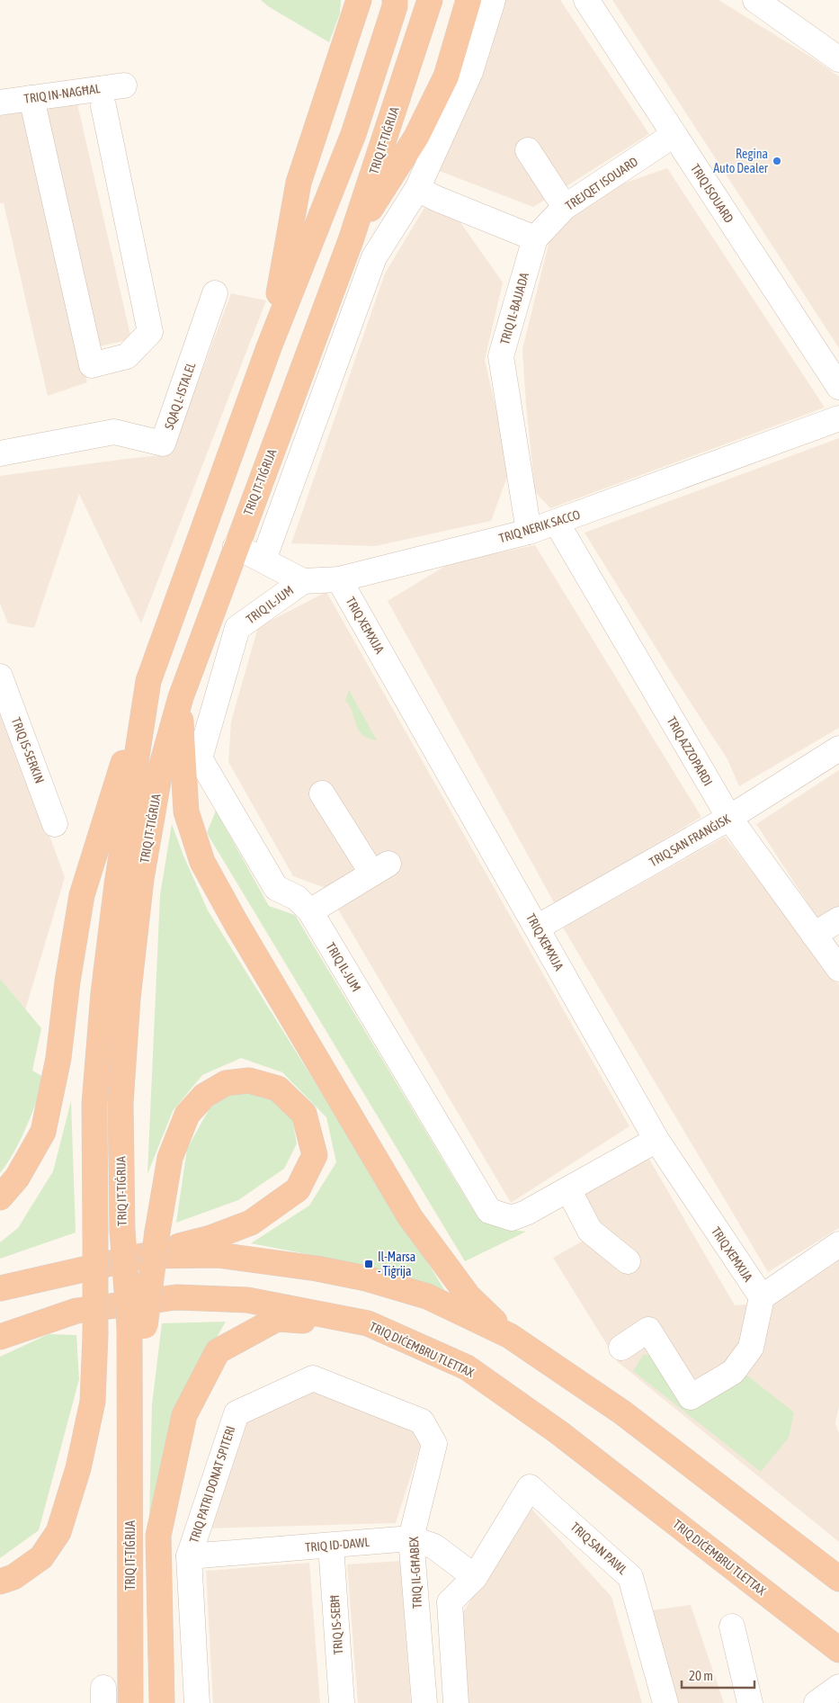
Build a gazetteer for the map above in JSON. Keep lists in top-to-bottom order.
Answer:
{
  "streets": {
    "highway": ["TRIQ IT-TIĠRIJA", "TRIQ DIĊEMBRU TLETTAX"],
    "street": [
      "TRIQ IN-NAGĦAL",
      "TREJQET ISOUARD",
      "TRIQ ISOUARD",
      "TRIQ IL-BAJJADA",
      "SQAQ L-ISTALEL",
      "TRIQ NERIK SACCO",
      "TRIQ IL-JUM",
      "TRIQ XEMXIJA",
      "TRIQ IS-SERKIN",
      "TRIQ AZZOPARDI",
      "TRIQ SAN FRANĠISK",
      "TRIQ PATRI DONAT SPITERI",
      "TRIQ ID-DAWL",
      "TRIQ SAN PAWL",
      "TRIQ IL-GĦABEX",
      "TRIQ IS-SEBĦ"
    ]
  },
  "crossings": [
    ["TREJQET ISOUARD", "TRIQ ISOUARD"],
    ["TREJQET ISOUARD", "TRIQ IL-BAJJADA"],
    ["TRIQ IL-BAJJADA", "TRIQ NERIK SACCO"],
    ["TRIQ NERIK SACCO", "TRIQ IL-JUM"],
    ["TRIQ NERIK SACCO", "TRIQ XEMXIJA"],
    ["TRIQ NERIK SACCO", "TRIQ AZZOPARDI"],
    ["TRIQ IL-JUM", "TRIQ XEMXIJA"],
    ["TRIQ XEMXIJA", "TRIQ SAN FRANĠISK"],
    ["TRIQ AZZOPARDI", "TRIQ SAN FRANĠISK"],
    ["TRIQ PATRI DONAT SPITERI", "TRIQ ID-DAWL"],
    ["TRIQ PATRI DONAT SPITERI", "TRIQ IL-GĦABEX"],
    ["TRIQ ID-DAWL", "TRIQ SAN PAWL"],
    ["TRIQ ID-DAWL", "TRIQ IL-GĦABEX"],
    ["TRIQ ID-DAWL", "TRIQ IS-SEBĦ"]
  ],
  "places": {
    "other": ["Regina Auto Dealer"],
    "transit": ["Il-Marsa - Tiġrija"]
  },
  "scale_bar": "20 m"
}
